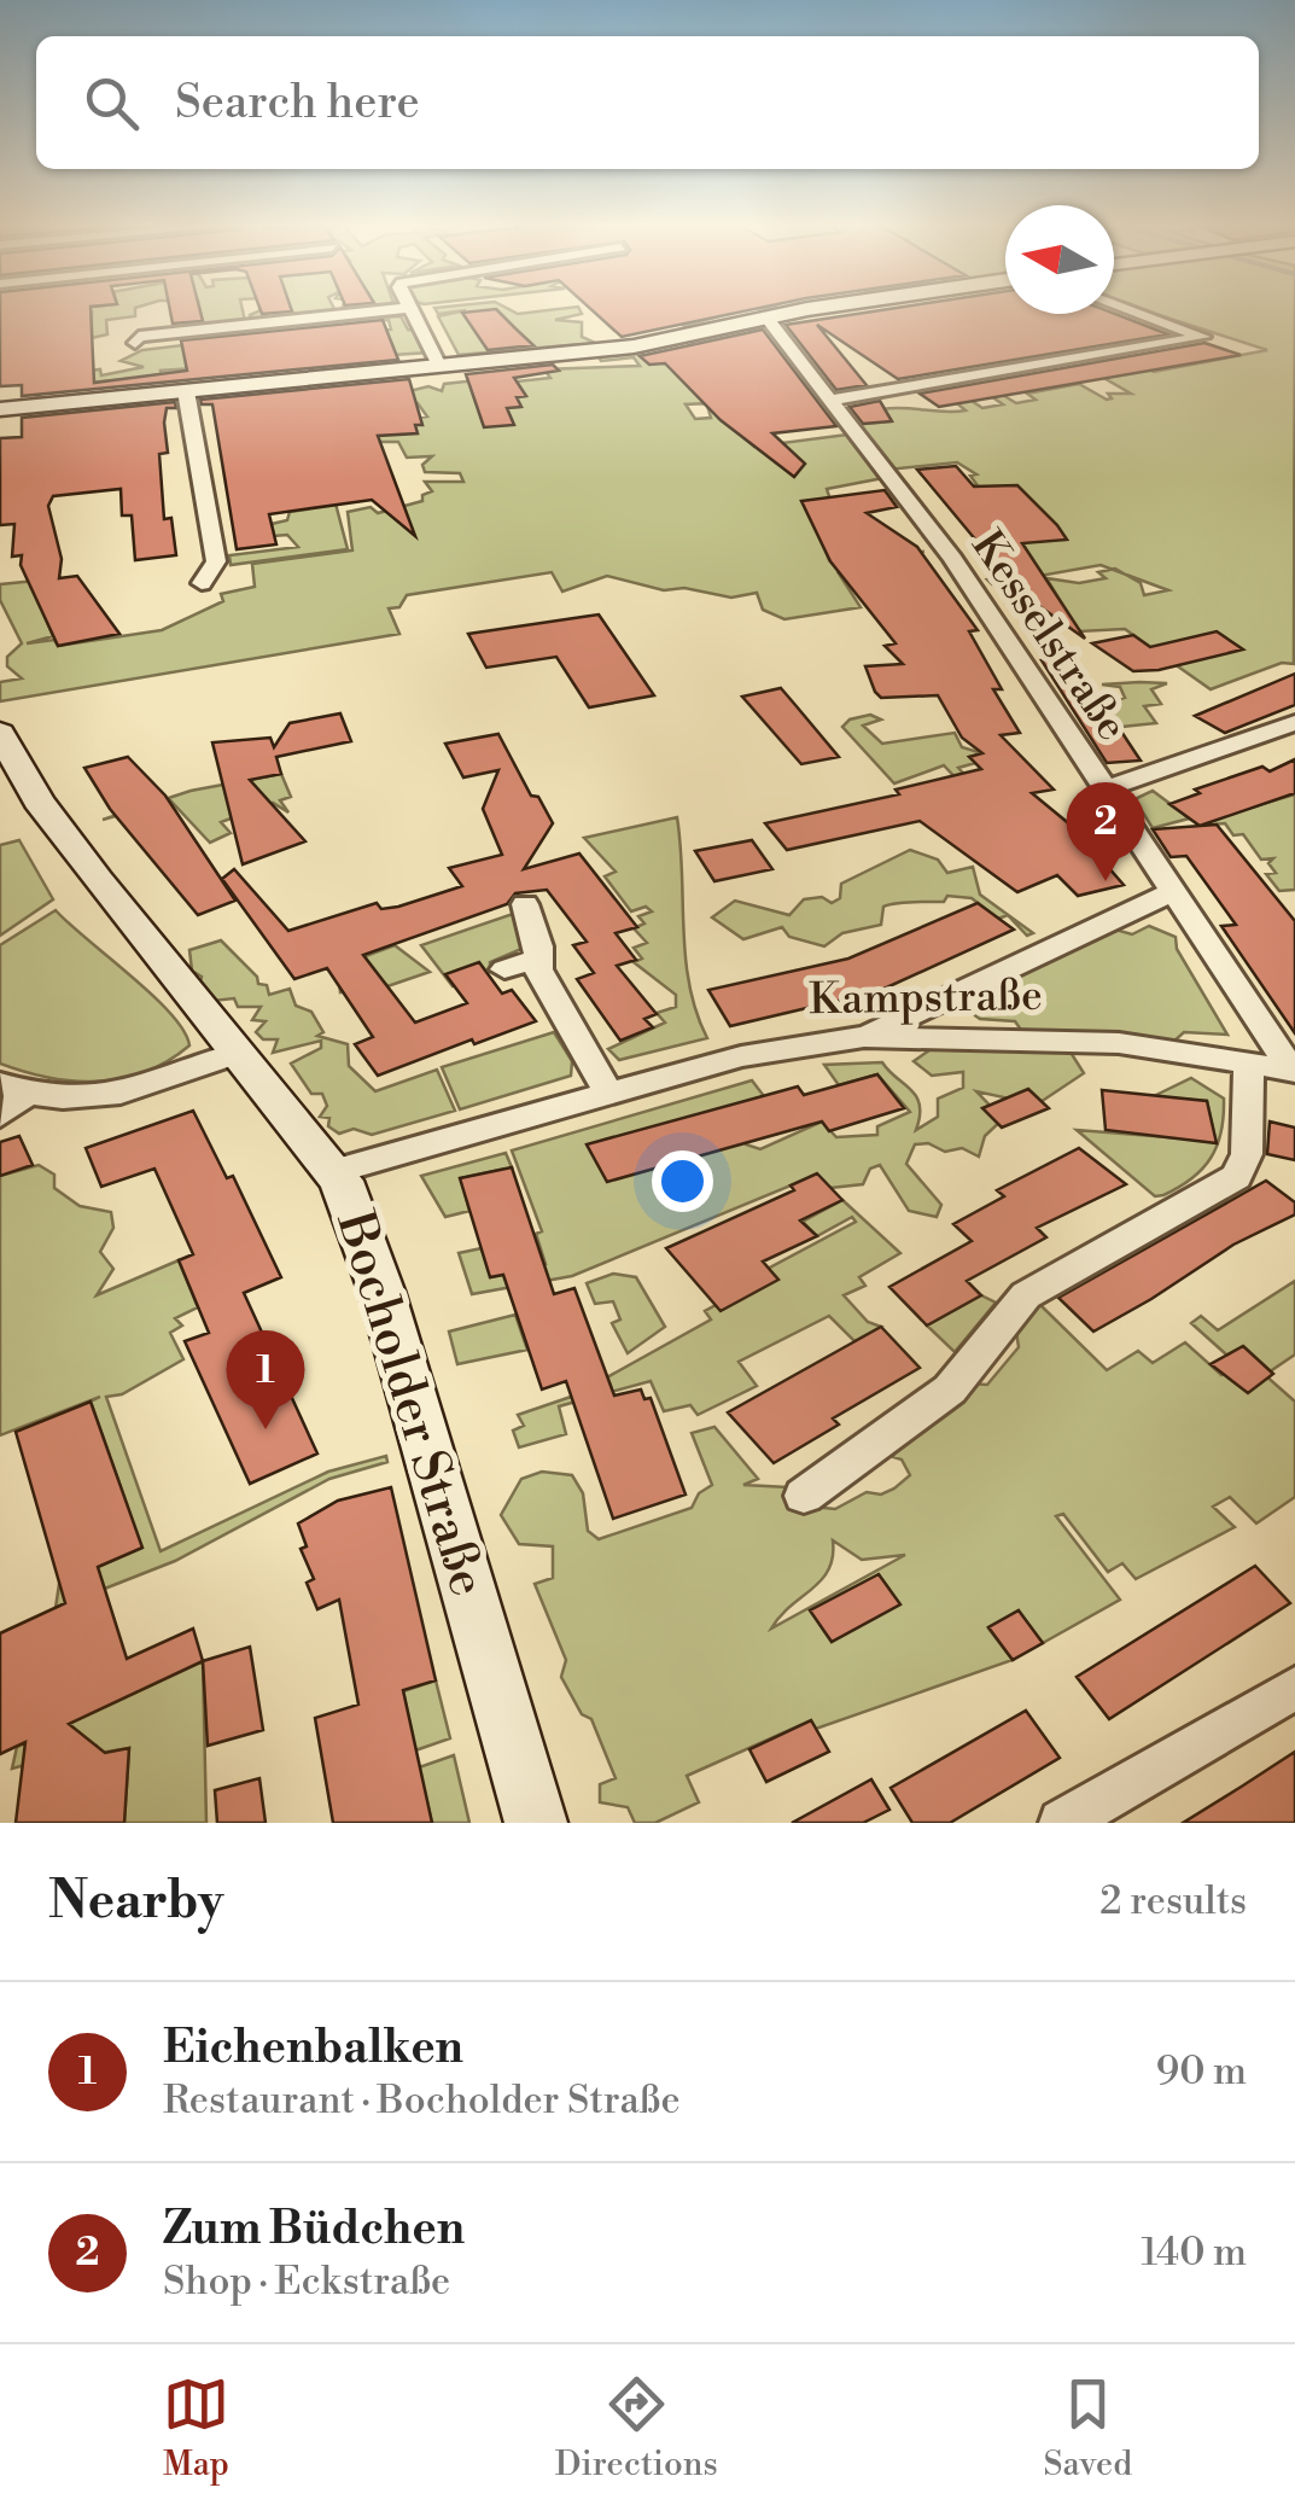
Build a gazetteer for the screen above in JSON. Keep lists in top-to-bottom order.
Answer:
{
  "streets": {
    "street": ["Kesselstraße", "Kampstraße", "Bocholder Straße"]
  },
  "crossings": [
    ["Kesselstraße", "Kampstraße"],
    ["Kampstraße", "Bocholder Straße"]
  ],
  "north": "left",
  "page": {
    "search": "Search here",
    "pins": ["2", "1"],
    "heading": ["Nearby", "2 results"],
    "list": [
      {
        "mark": "1",
        "name": "Eichenbalken",
        "note": "Restaurant · Bocholder Straße",
        "value": "90 m"
      },
      {
        "mark": "2",
        "name": "Zum Büdchen",
        "note": "Shop · Eckstraße",
        "value": "140 m"
      }
    ],
    "nav": ["Map", "Directions", "Saved"]
  }
}
